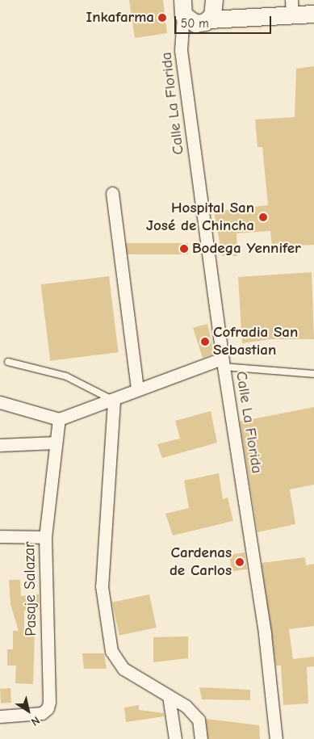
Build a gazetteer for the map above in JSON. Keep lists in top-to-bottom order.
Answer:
{
  "streets": {
    "street": ["Calle La Florida", "Pasaje Salazar"]
  },
  "places": [
    "Inkafarma",
    "Hospital San José de Chincha",
    "Bodega Yennifer",
    "Cofradia San Sebastian",
    "Cardenas de Carlos"
  ],
  "scale_bar": "50 m",
  "north": "bottom right"
}
